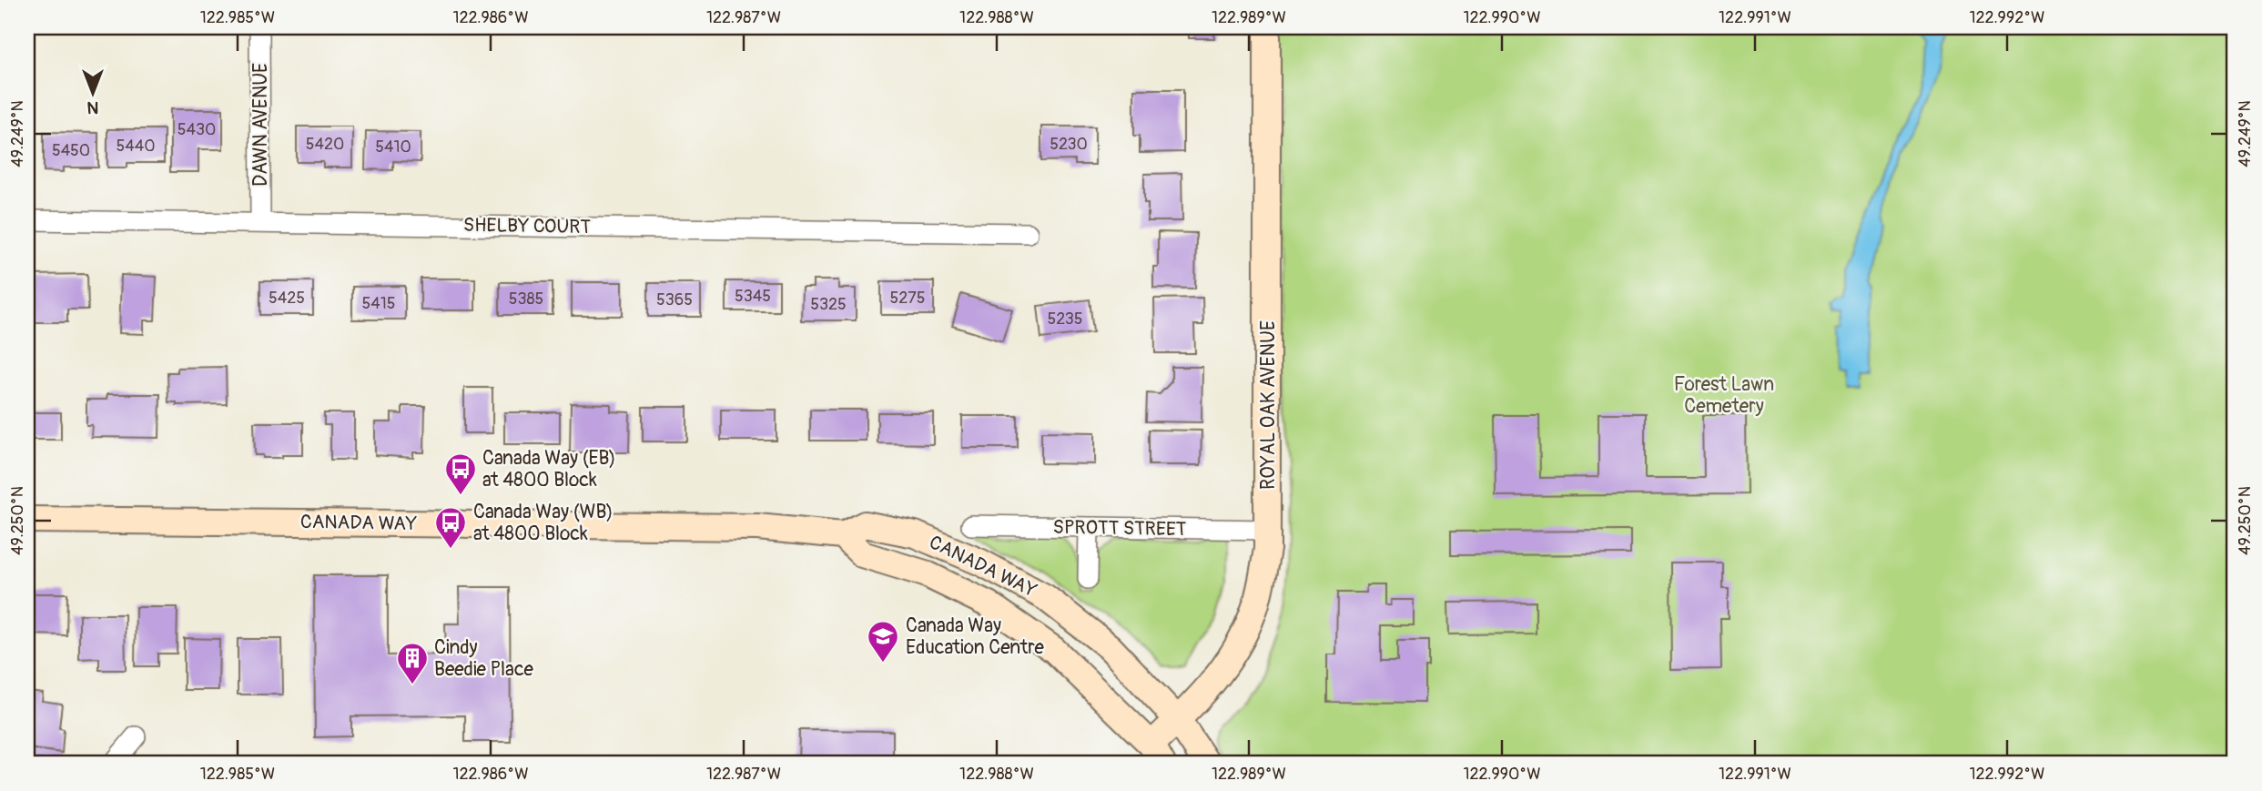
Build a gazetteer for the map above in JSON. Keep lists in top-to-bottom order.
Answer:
{
  "streets": {
    "main road": ["ROYAL OAK AVENUE", "CANADA WAY"],
    "street": ["DAWN AVENUE", "SHELBY COURT", "SPROTT STREET"]
  },
  "crossings": [
    ["DAWN AVENUE", "SHELBY COURT"],
    ["ROYAL OAK AVENUE", "CANADA WAY"],
    ["ROYAL OAK AVENUE", "SPROTT STREET"]
  ],
  "parks": ["Forest Lawn Cemetery"],
  "places": {
    "bus stop": ["Canada Way (EB) at 4800 Block", "Canada Way (WB) at 4800 Block"],
    "school or university": ["Canada Way Education Centre"],
    "building": ["Cindy Beedie Place"]
  },
  "house_numbers": [
    "5430",
    "5420",
    "5230",
    "5440",
    "5410",
    "5450",
    "5345",
    "5425",
    "5275",
    "5385",
    "5365",
    "5415",
    "5325",
    "5235"
  ],
  "north": "bottom",
  "coordinates": [
    "122.985°W",
    "122.986°W",
    "122.987°W",
    "122.988°W",
    "122.989°W",
    "122.990°W",
    "122.991°W",
    "122.992°W",
    "49.249°N",
    "49.250°N"
  ]
}
